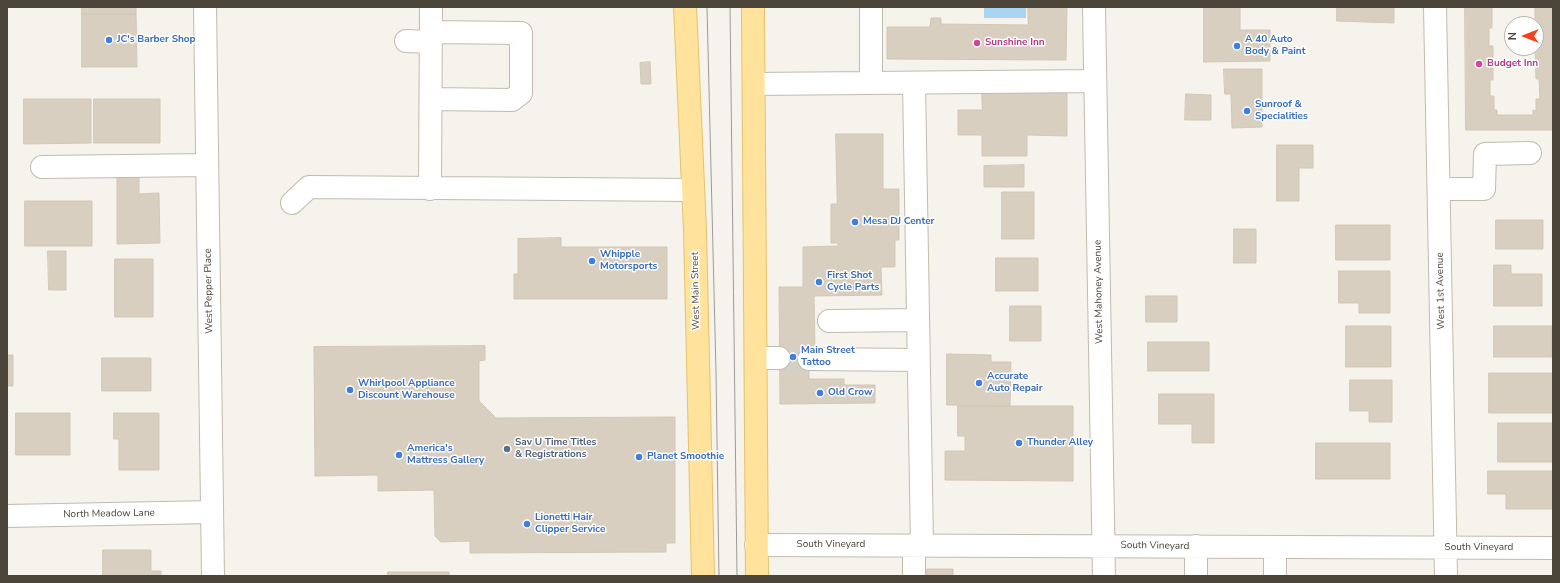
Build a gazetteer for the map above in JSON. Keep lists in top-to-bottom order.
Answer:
{
  "streets": {
    "main road": ["West Main Street"],
    "street": [
      "West Pepper Place",
      "West 1st Avenue",
      "West Mahoney Avenue",
      "North Meadow Lane",
      "South Vineyard"
    ]
  },
  "crossings": [
    ["West Pepper Place", "North Meadow Lane"],
    ["West 1st Avenue", "South Vineyard"],
    ["West Mahoney Avenue", "South Vineyard"]
  ],
  "places": [
    "JC's Barber Shop",
    "Sunshine Inn",
    "A 40 Auto Body & Paint",
    "Budget Inn",
    "Sunroof & Specialities",
    "Mesa DJ Center",
    "Whipple Motorsports",
    "First Shot Cycle Parts",
    "Main Street Tattoo",
    "Accurate Auto Repair",
    "Whirlpool Appliance Discount Warehouse",
    "Old Crow",
    "Thunder Alley",
    "Sav U Time Titles & Registrations",
    "America's Mattress Gallery",
    "Planet Smoothie",
    "Lionetti Hair Clipper Service"
  ],
  "north": "left"
}
